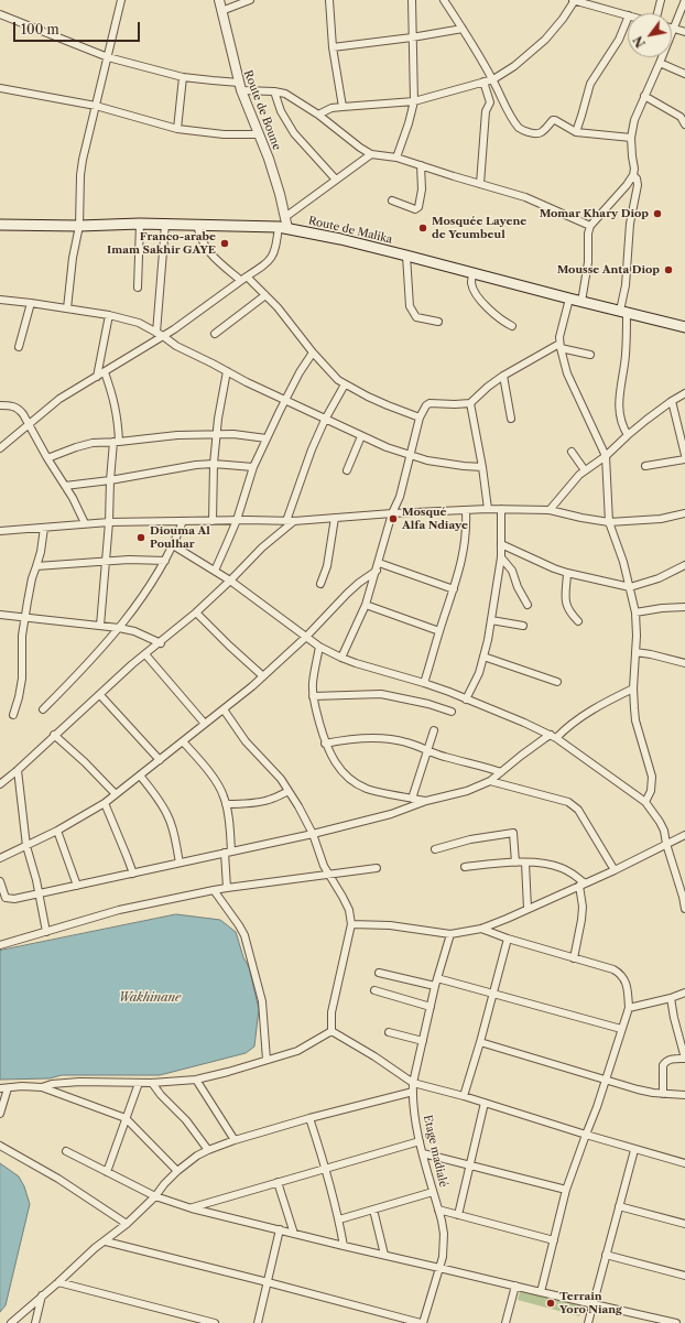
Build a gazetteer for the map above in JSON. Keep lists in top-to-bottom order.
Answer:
{
  "streets": {
    "main road": ["Route de Malika"],
    "street": ["Route de Boune", "Etage madialé"]
  },
  "crossings": [
    ["Route de Boune", "Route de Malika"]
  ],
  "water": ["Wakhinane"],
  "places": [
    "Momar Khary Diop",
    "Mosquée Layene de Yeumbeul",
    "Franco-arabe Imam Sakhir GAYE",
    "Mousse Anta Diop",
    "Mosqué Alfa Ndiaye",
    "Diouma Al Poulhar",
    "Terrain Yoro Niang"
  ],
  "scale_bar": "100 m",
  "north": "bottom left"
}
